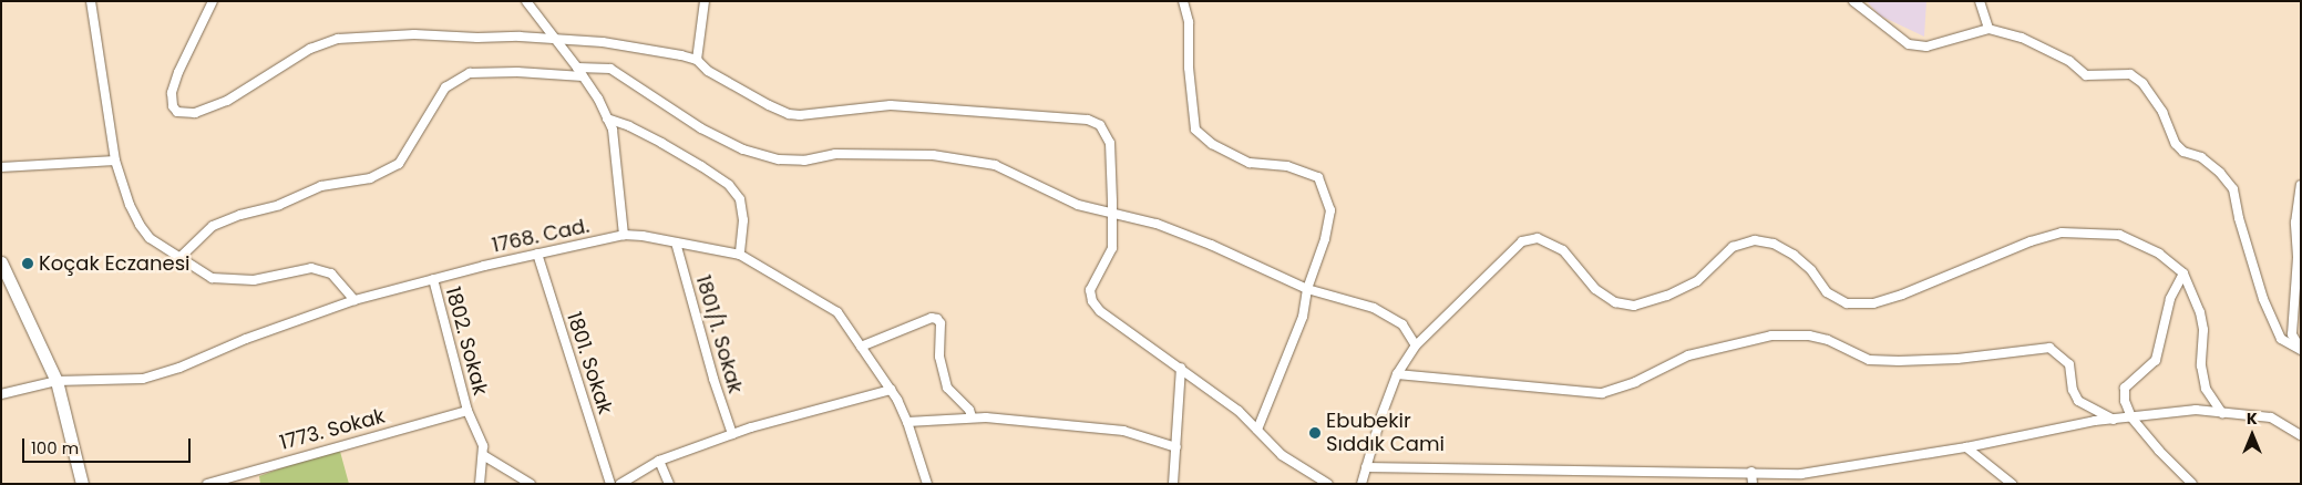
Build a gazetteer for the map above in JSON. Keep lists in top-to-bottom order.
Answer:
{
  "streets": {
    "street": [
      "1768. Cad.",
      "1801/1. Sokak",
      "1802. Sokak",
      "1801. Sokak",
      "1773. Sokak"
    ]
  },
  "crossings": [
    ["1768. Cad.", "1801/1. Sokak"],
    ["1768. Cad.", "1802. Sokak"],
    ["1768. Cad.", "1801. Sokak"],
    ["1802. Sokak", "1773. Sokak"]
  ],
  "places": ["Koçak Eczanesi", "Ebubekir Sıddık Cami"],
  "scale_bar": "100 m",
  "north": "top"
}
